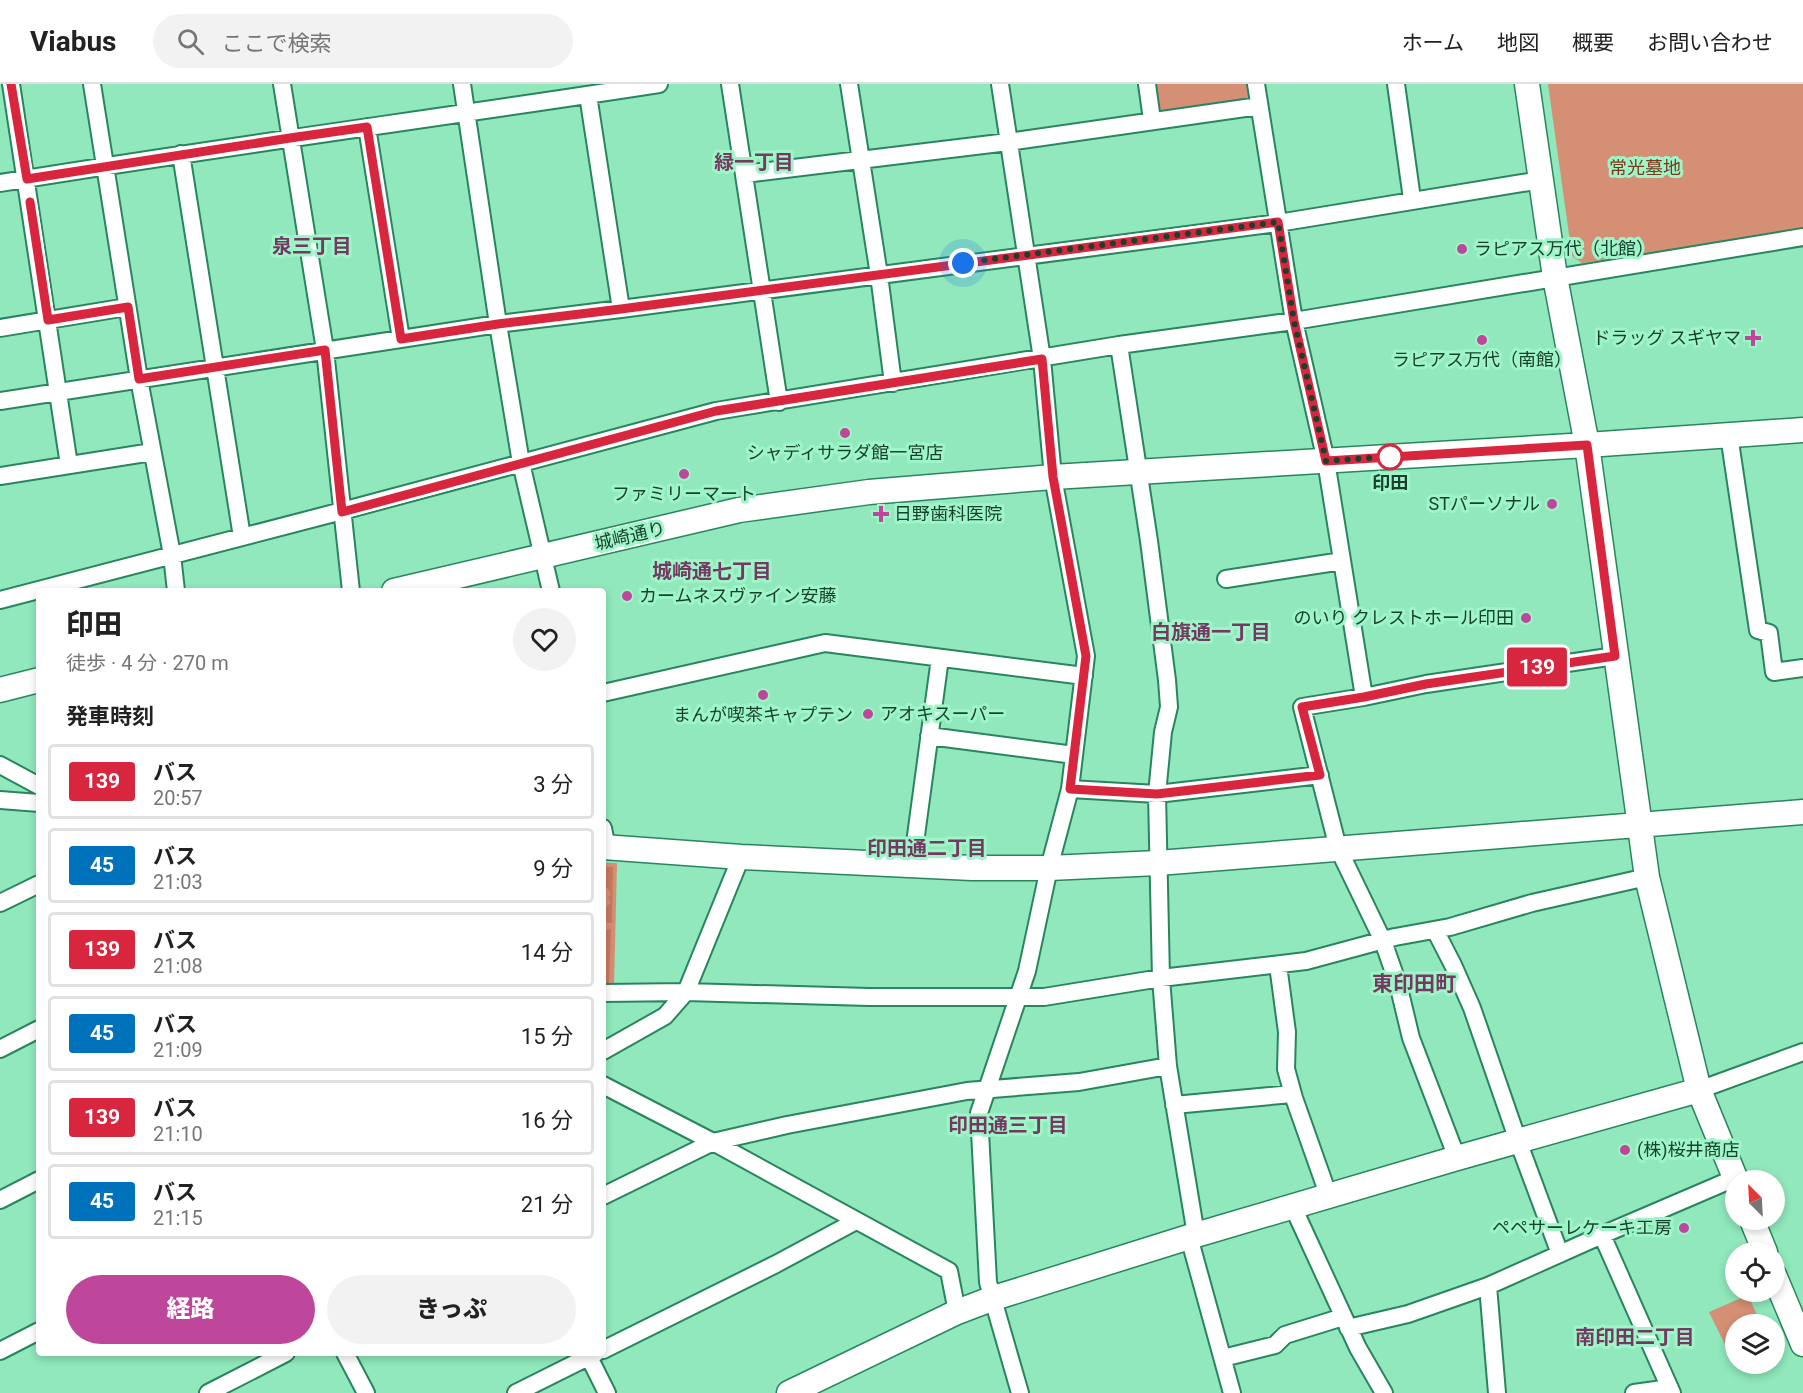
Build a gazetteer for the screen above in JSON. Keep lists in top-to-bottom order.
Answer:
{
  "streets": {
    "street": ["城崎通り"]
  },
  "districts": [
    "緑一丁目",
    "泉三丁目",
    "城崎通七丁目",
    "白旗通一丁目",
    "印田通二丁目",
    "東印田町",
    "印田通三丁目",
    "南印田二丁目"
  ],
  "parks": ["常光墓地"],
  "places": {
    "other": [
      "ラピアス万代（北館）",
      "ラピアス万代（南館）",
      "シャディサラダ館一宮店",
      "印田",
      "ファミリーマート",
      "STパーソナル",
      "カームネスヴァイン安藤",
      "のいり クレストホール印田",
      "まんが喫茶キャプテン",
      "アオキスーパー",
      "(株)桜井商店",
      "ペペサーレケーキ工房"
    ],
    "health": ["ドラッグ スギヤマ", "日野歯科医院"]
  },
  "lines": ["bus line 139"],
  "north": "top left",
  "page": {
    "header": "Viabus",
    "search": "ここで検索",
    "nav": [
      "ホーム",
      "地図",
      "概要",
      "お問い合わせ"
    ],
    "on_map": "139",
    "heading": [
      ["印田", "徒歩 · 4 分 · 270 m"],
      "発車時刻"
    ],
    "list": [
      {
        "mark": "139",
        "name": "バス",
        "note": "20:57",
        "value": "3 分"
      },
      {
        "mark": "45",
        "name": "バス",
        "note": "21:03",
        "value": "9 分"
      },
      {
        "mark": "139",
        "name": "バス",
        "note": "21:08",
        "value": "14 分"
      },
      {
        "mark": "45",
        "name": "バス",
        "note": "21:09",
        "value": "15 分"
      },
      {
        "mark": "139",
        "name": "バス",
        "note": "21:10",
        "value": "16 分"
      },
      {
        "mark": "45",
        "name": "バス",
        "note": "21:15",
        "value": "21 分"
      }
    ],
    "buttons": ["経路", "きっぷ"]
  }
}
